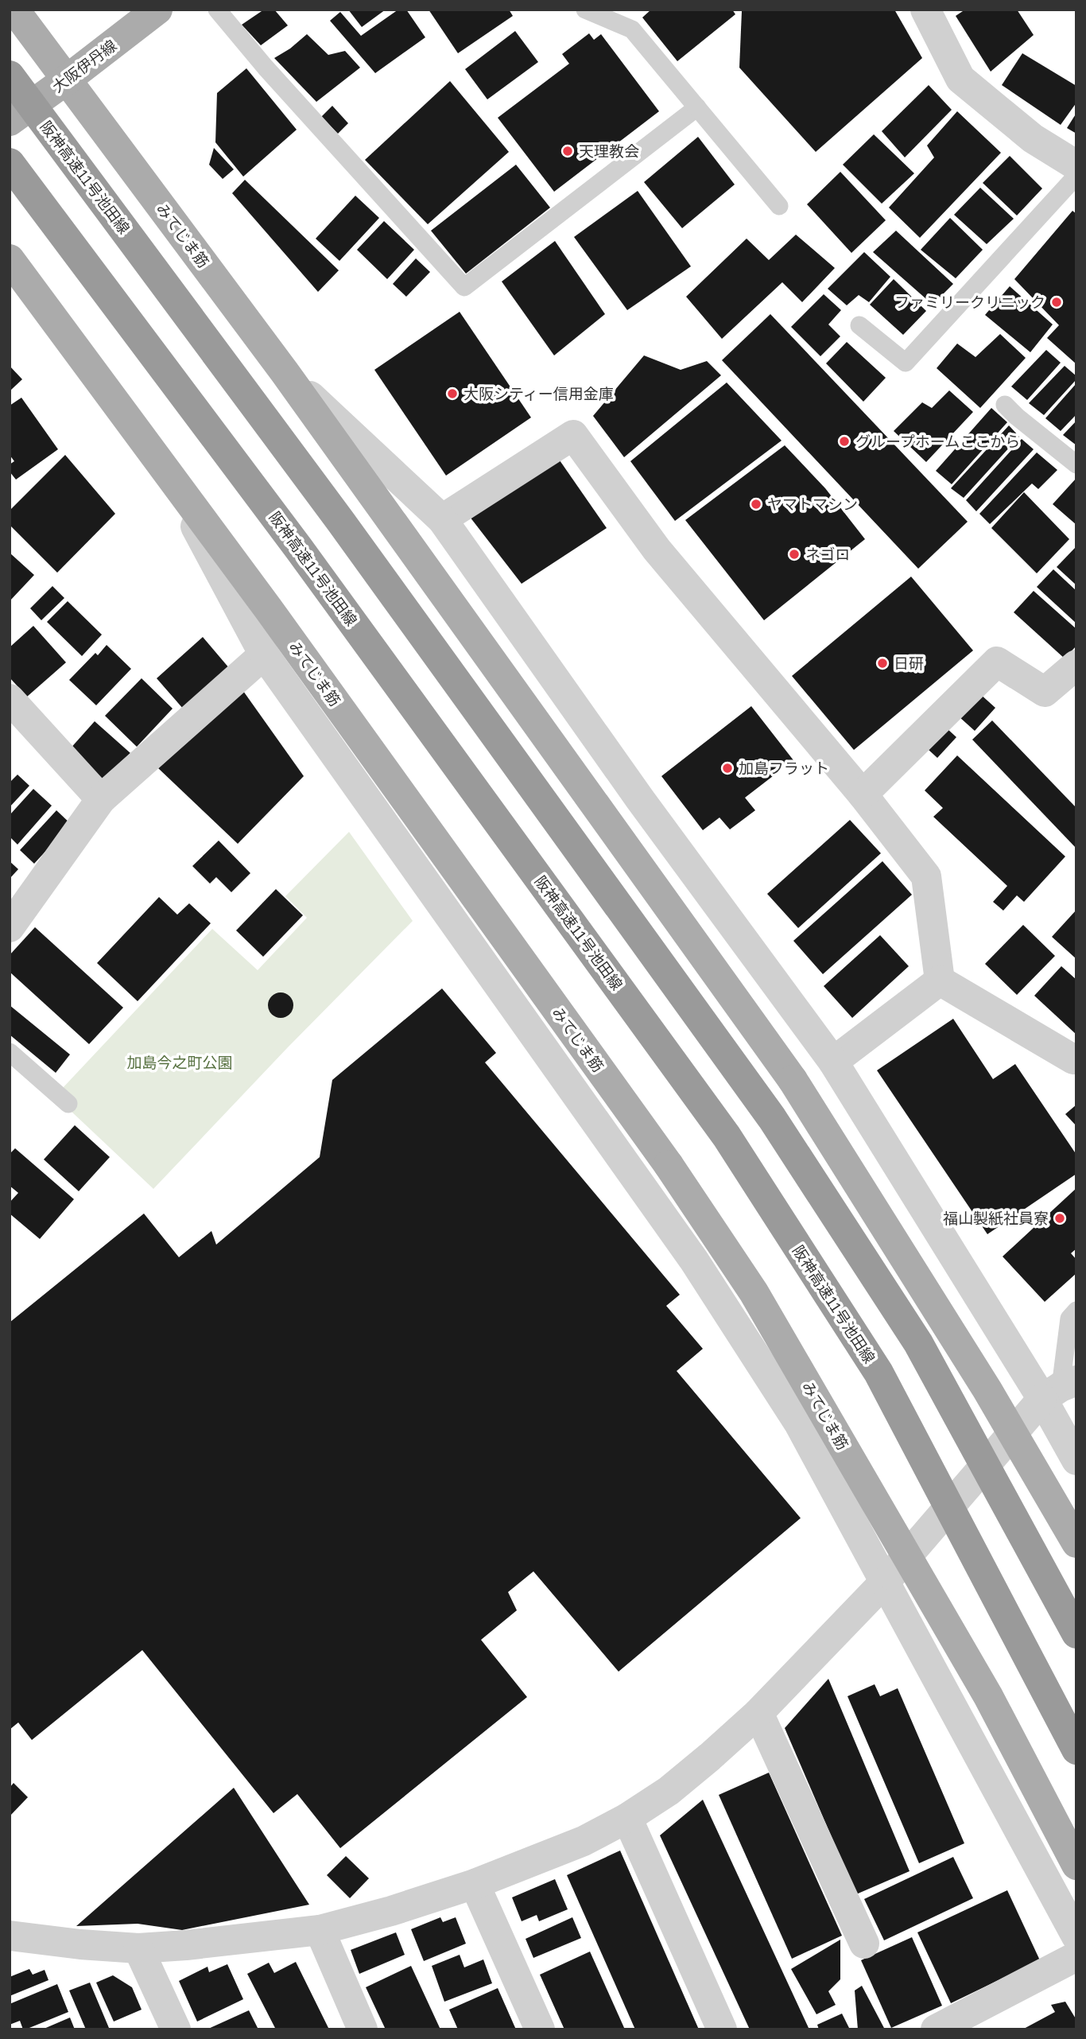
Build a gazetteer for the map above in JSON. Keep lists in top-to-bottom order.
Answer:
{
  "streets": {
    "highway": ["阪神高速11号池田線"],
    "main road": ["大阪伊丹線", "みてじま筋"]
  },
  "crossings": [
    ["大阪伊丹線", "みてじま筋"]
  ],
  "parks": ["加島今之町公園"],
  "places": [
    "天理教会",
    "ファミリークリニック",
    "大阪シティー信用金庫",
    "グループホームここから",
    "ヤマトマシン",
    "ネゴロ",
    "日研",
    "加島フラット",
    "福山製紙社員寮"
  ]
}
